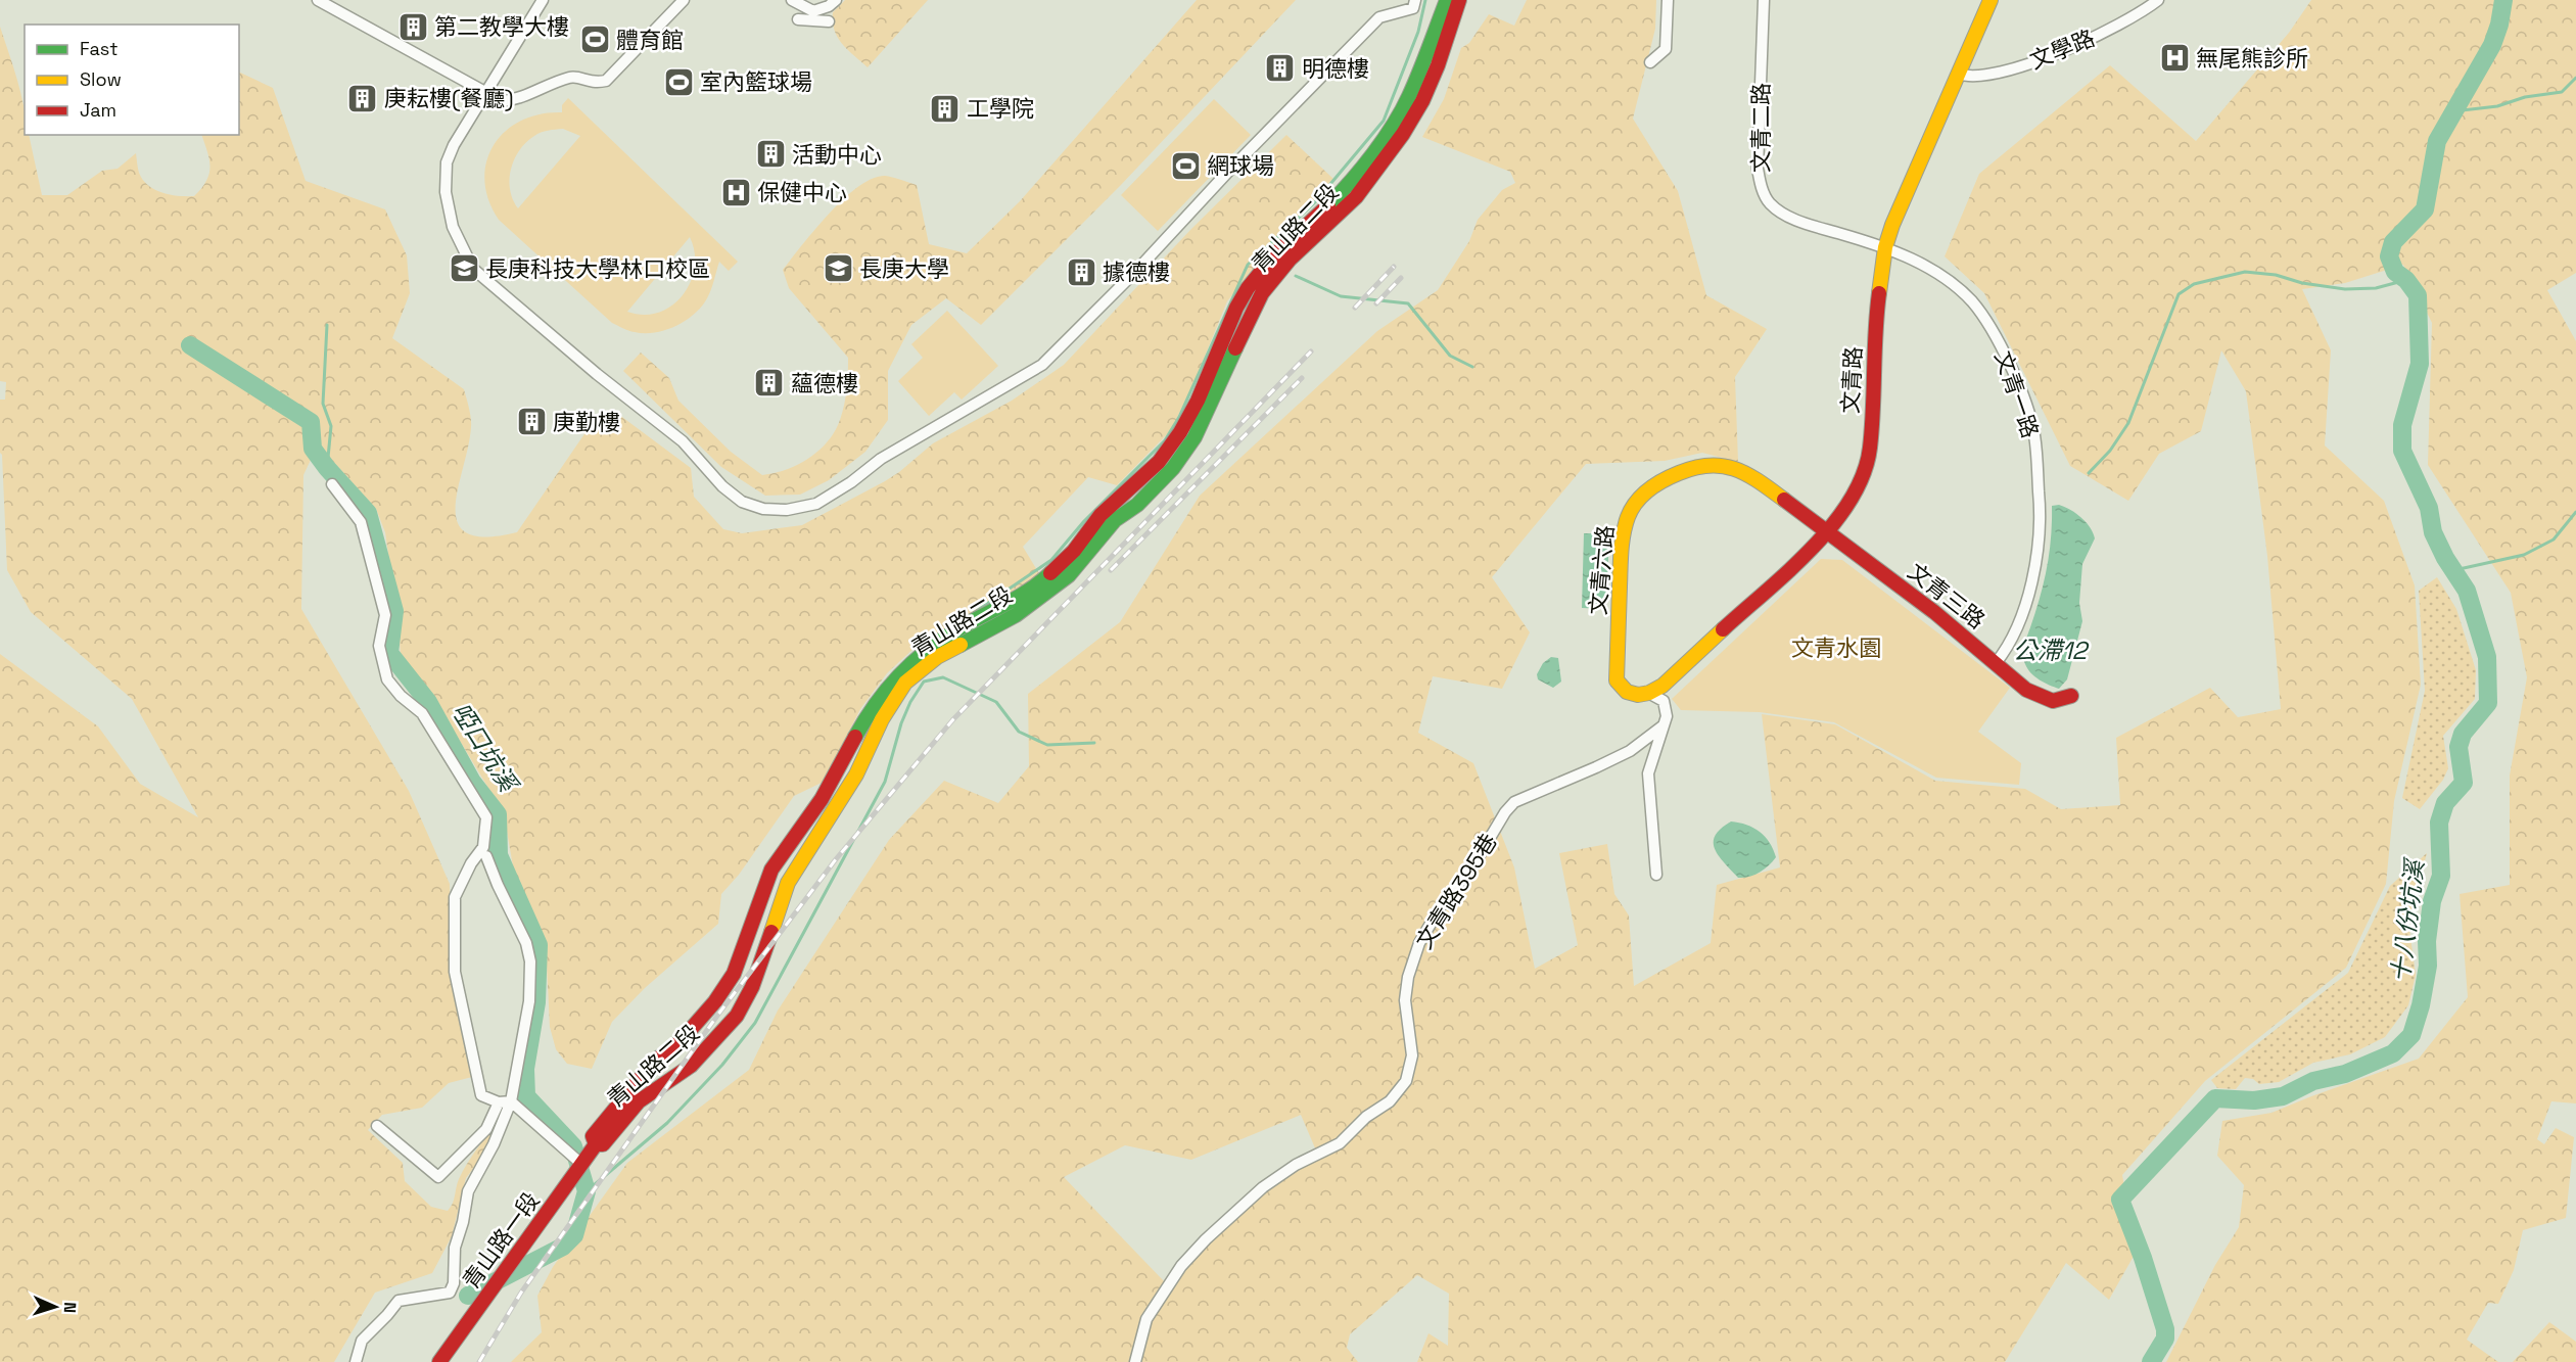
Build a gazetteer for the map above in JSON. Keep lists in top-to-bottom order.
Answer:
{
  "streets": {
    "street": [
      "文學路",
      "文青二路",
      "青山路二段",
      "文青路",
      "文青一路",
      "文青六路",
      "文青三路",
      "文青路395巷",
      "青山路一段"
    ]
  },
  "crossings": [
    ["文學路", "文青路"],
    ["文青二路", "文青路"],
    ["文青二路", "文青一路"],
    ["青山路二段", "青山路一段"],
    ["文青路", "文青一路"],
    ["文青路", "文青六路"],
    ["文青路", "文青三路"],
    ["文青一路", "文青三路"],
    ["文青六路", "文青三路"]
  ],
  "water": ["公滯12", "啞口坑溪", "十八份坑溪"],
  "parks": ["文青水園"],
  "places": {
    "building": [
      "第二教學大樓",
      "明德樓",
      "庚耘樓(餐廳)",
      "工學院",
      "活動中心",
      "據德樓",
      "蘊德樓",
      "庚勤樓"
    ],
    "sports": ["體育館", "室內籃球場", "網球場"],
    "hospital": ["無尾熊診所", "保健中心"],
    "school or university": ["長庚科技大學林口校區", "長庚大學"]
  },
  "legend": ["Fast", "Slow", "Jam"],
  "north": "right"
}
